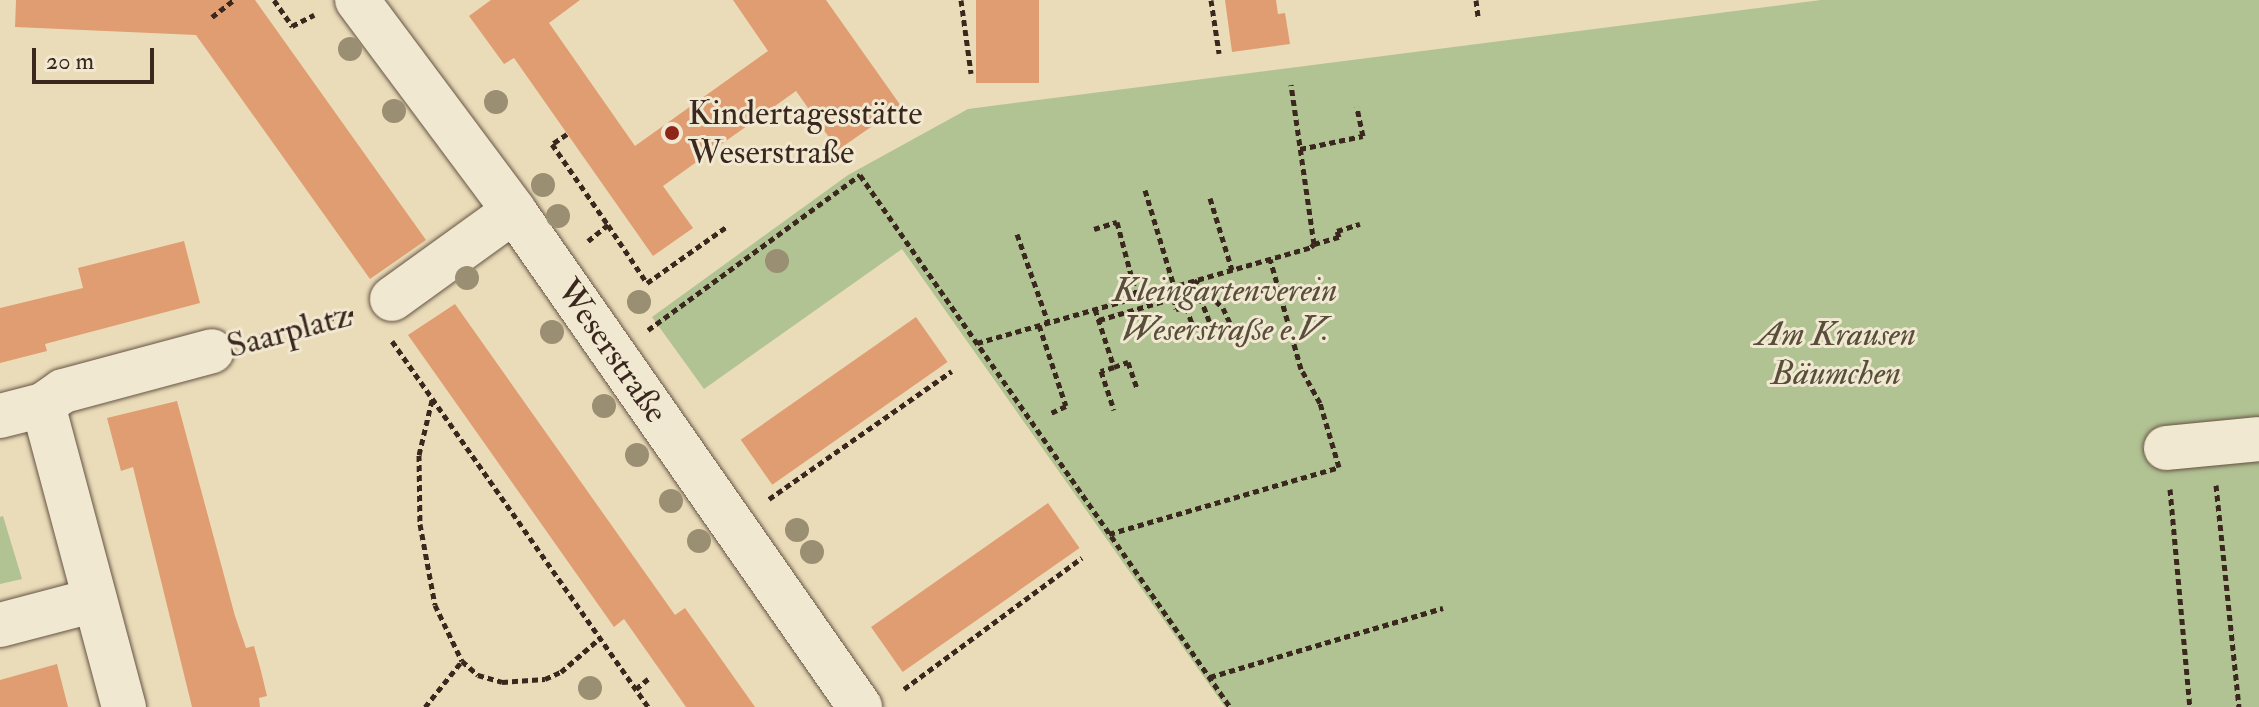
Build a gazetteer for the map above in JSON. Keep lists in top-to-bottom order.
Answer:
{
  "streets": {
    "street": ["Saarplatz", "Weserstraße"]
  },
  "parks": ["Kleingartenverein Weserstraße e.V.", "Am Krausen Bäumchen"],
  "places": ["Kindertagesstätte Weserstraße"],
  "scale_bar": "20 m"
}
